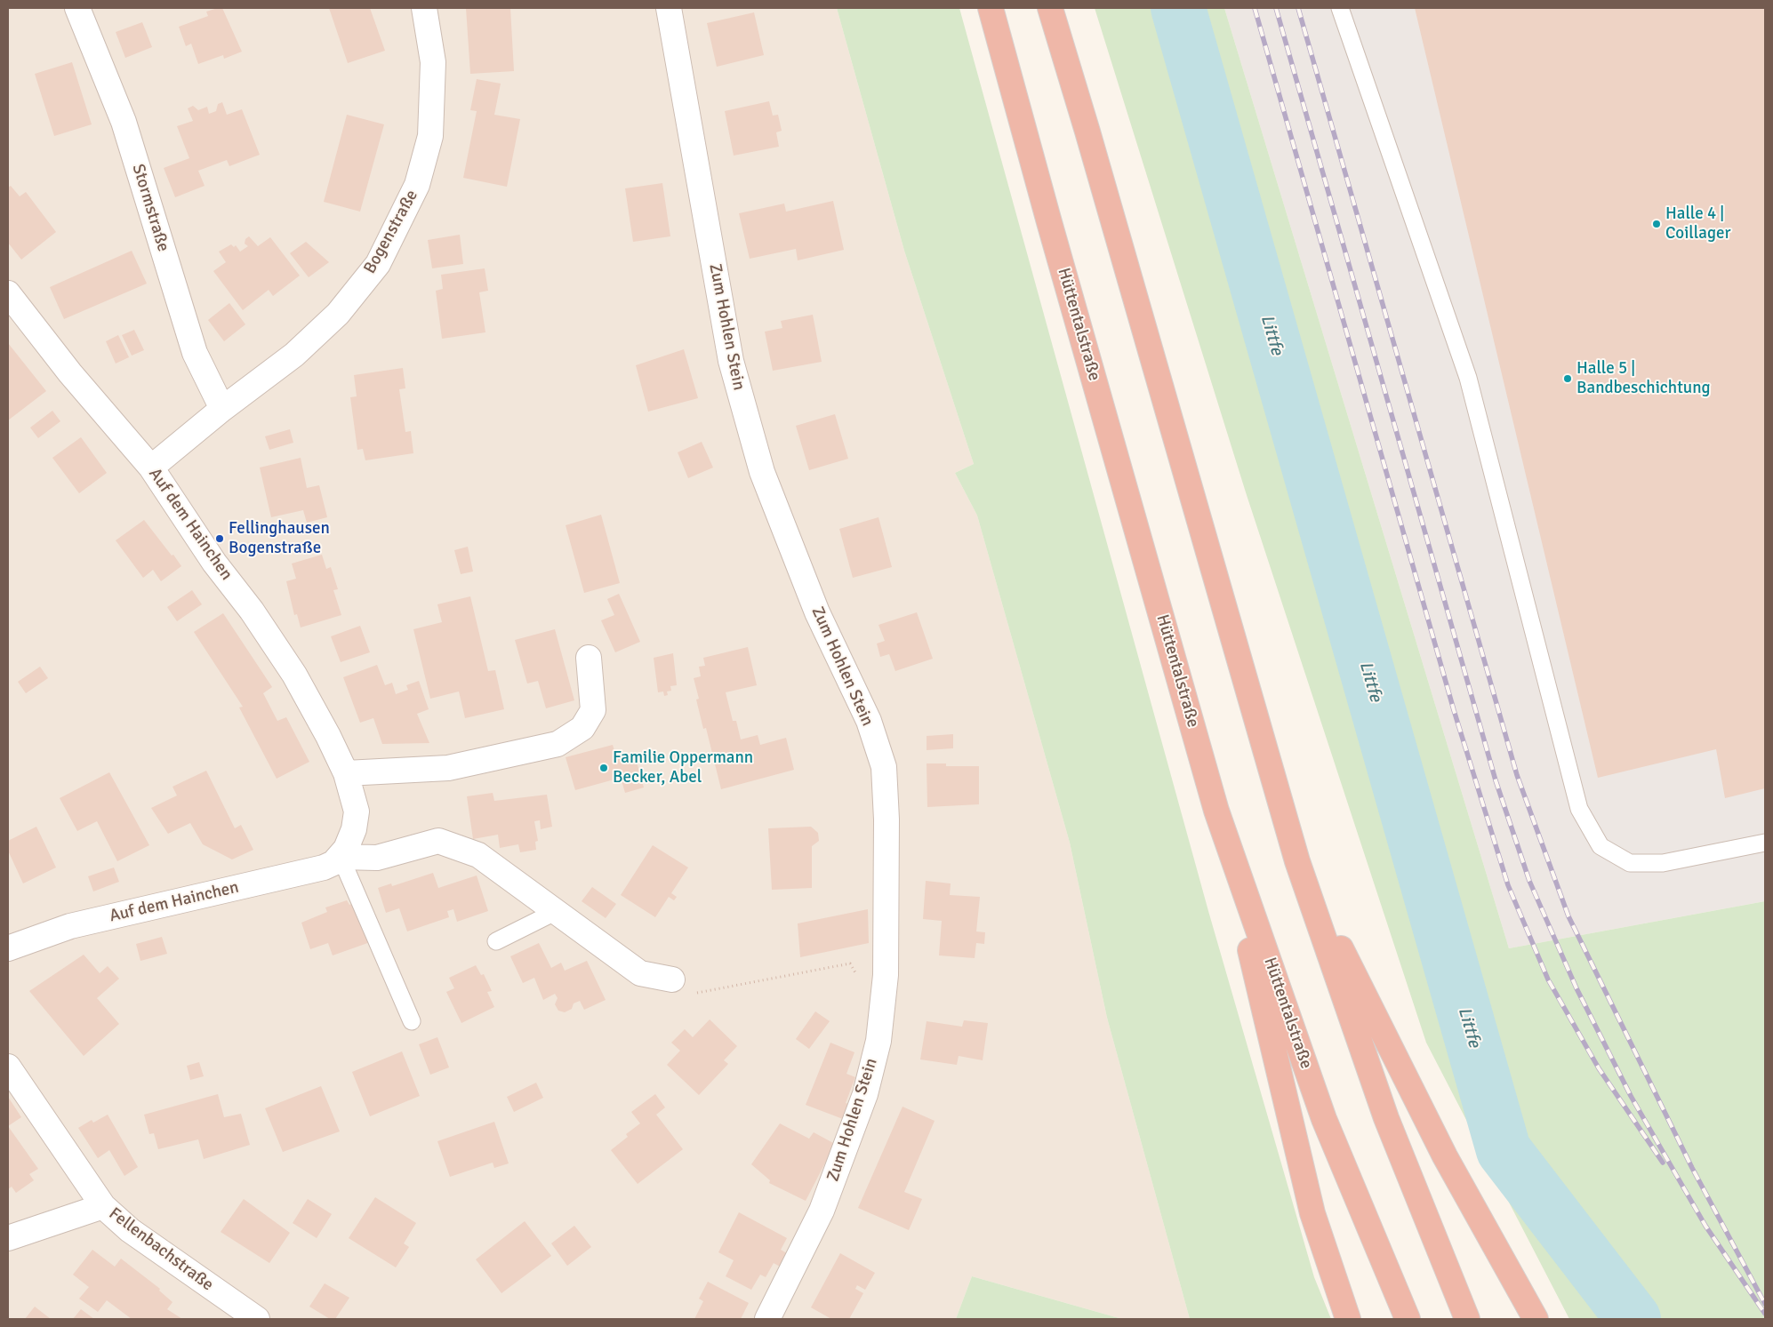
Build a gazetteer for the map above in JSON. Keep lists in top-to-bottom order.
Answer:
{
  "streets": {
    "highway": ["Hüttentalstraße"],
    "street": [
      "Stormstraße",
      "Bogenstraße",
      "Zum Hohlen Stein",
      "Auf dem Hainchen",
      "Fellenbachstraße"
    ]
  },
  "crossings": [
    ["Stormstraße", "Bogenstraße"],
    ["Bogenstraße", "Auf dem Hainchen"]
  ],
  "water": ["Littfe"],
  "places": [
    "Halle 4 | Coillager",
    "Halle 5 | Bandbeschichtung",
    "Fellinghausen Bogenstraße",
    "Familie Oppermann Becker, Abel"
  ]
}
